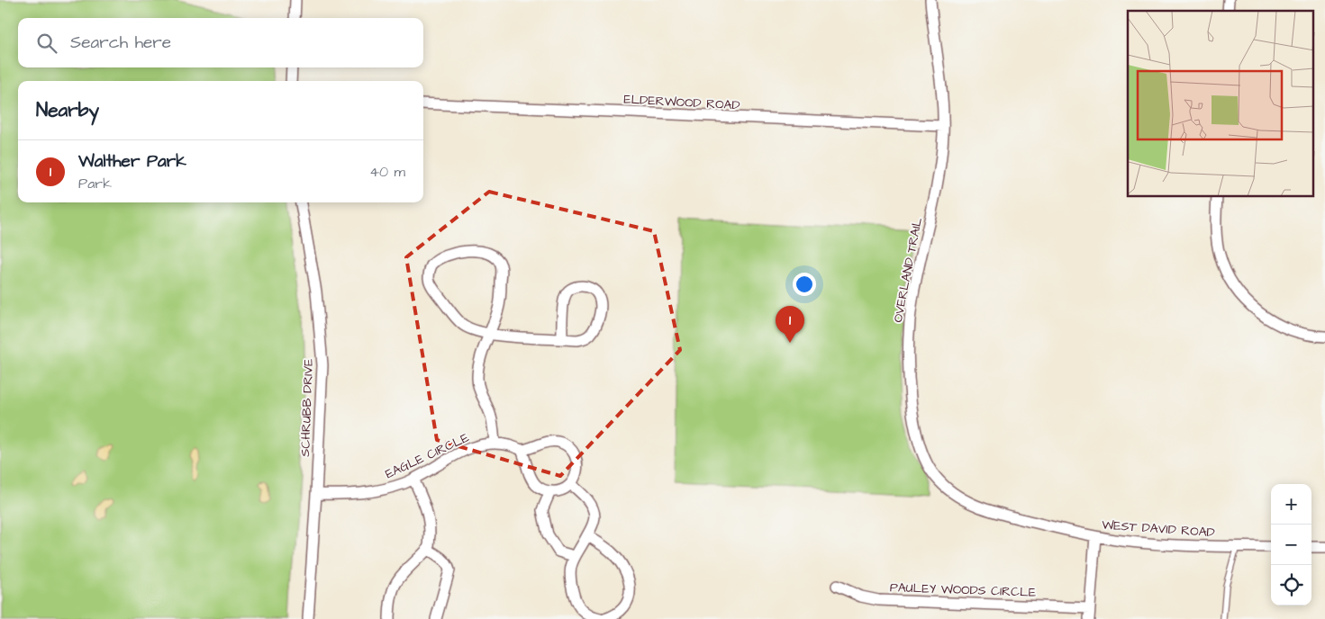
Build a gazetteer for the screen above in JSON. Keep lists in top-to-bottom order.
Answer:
{
  "streets": {
    "street": [
      "ELDERWOOD ROAD",
      "OVERLAND TRAIL",
      "SCHRUBB DRIVE",
      "EAGLE CIRCLE",
      "WEST DAVID ROAD",
      "PAULEY WOODS CIRCLE"
    ]
  },
  "crossings": [
    ["ELDERWOOD ROAD", "OVERLAND TRAIL"],
    ["OVERLAND TRAIL", "WEST DAVID ROAD"],
    ["SCHRUBB DRIVE", "EAGLE CIRCLE"],
    ["WEST DAVID ROAD", "PAULEY WOODS CIRCLE"]
  ],
  "page": {
    "search": "Search here",
    "heading": "Nearby",
    "list": [
      {
        "mark": "1",
        "name": "Walther Park",
        "note": "Park",
        "value": "40 m"
      }
    ],
    "pins": "1",
    "map_buttons": ["+", "−"]
  }
}
